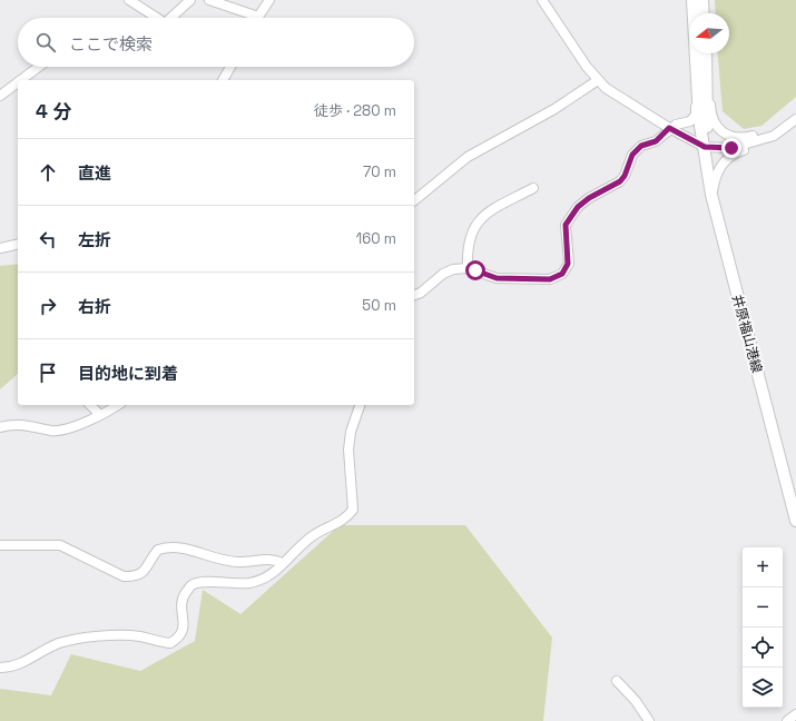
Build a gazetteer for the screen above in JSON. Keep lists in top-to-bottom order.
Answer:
{
  "streets": {
    "main road": ["井原福山港線"]
  },
  "north": "left",
  "page": {
    "search": "ここで検索",
    "heading": ["4 分", "徒歩 · 280 m"],
    "list": [
      ["直進", "70 m"],
      ["左折", "160 m"],
      ["右折", "50 m"],
      "目的地に到着"
    ],
    "map_buttons": ["+", "−"]
  }
}
